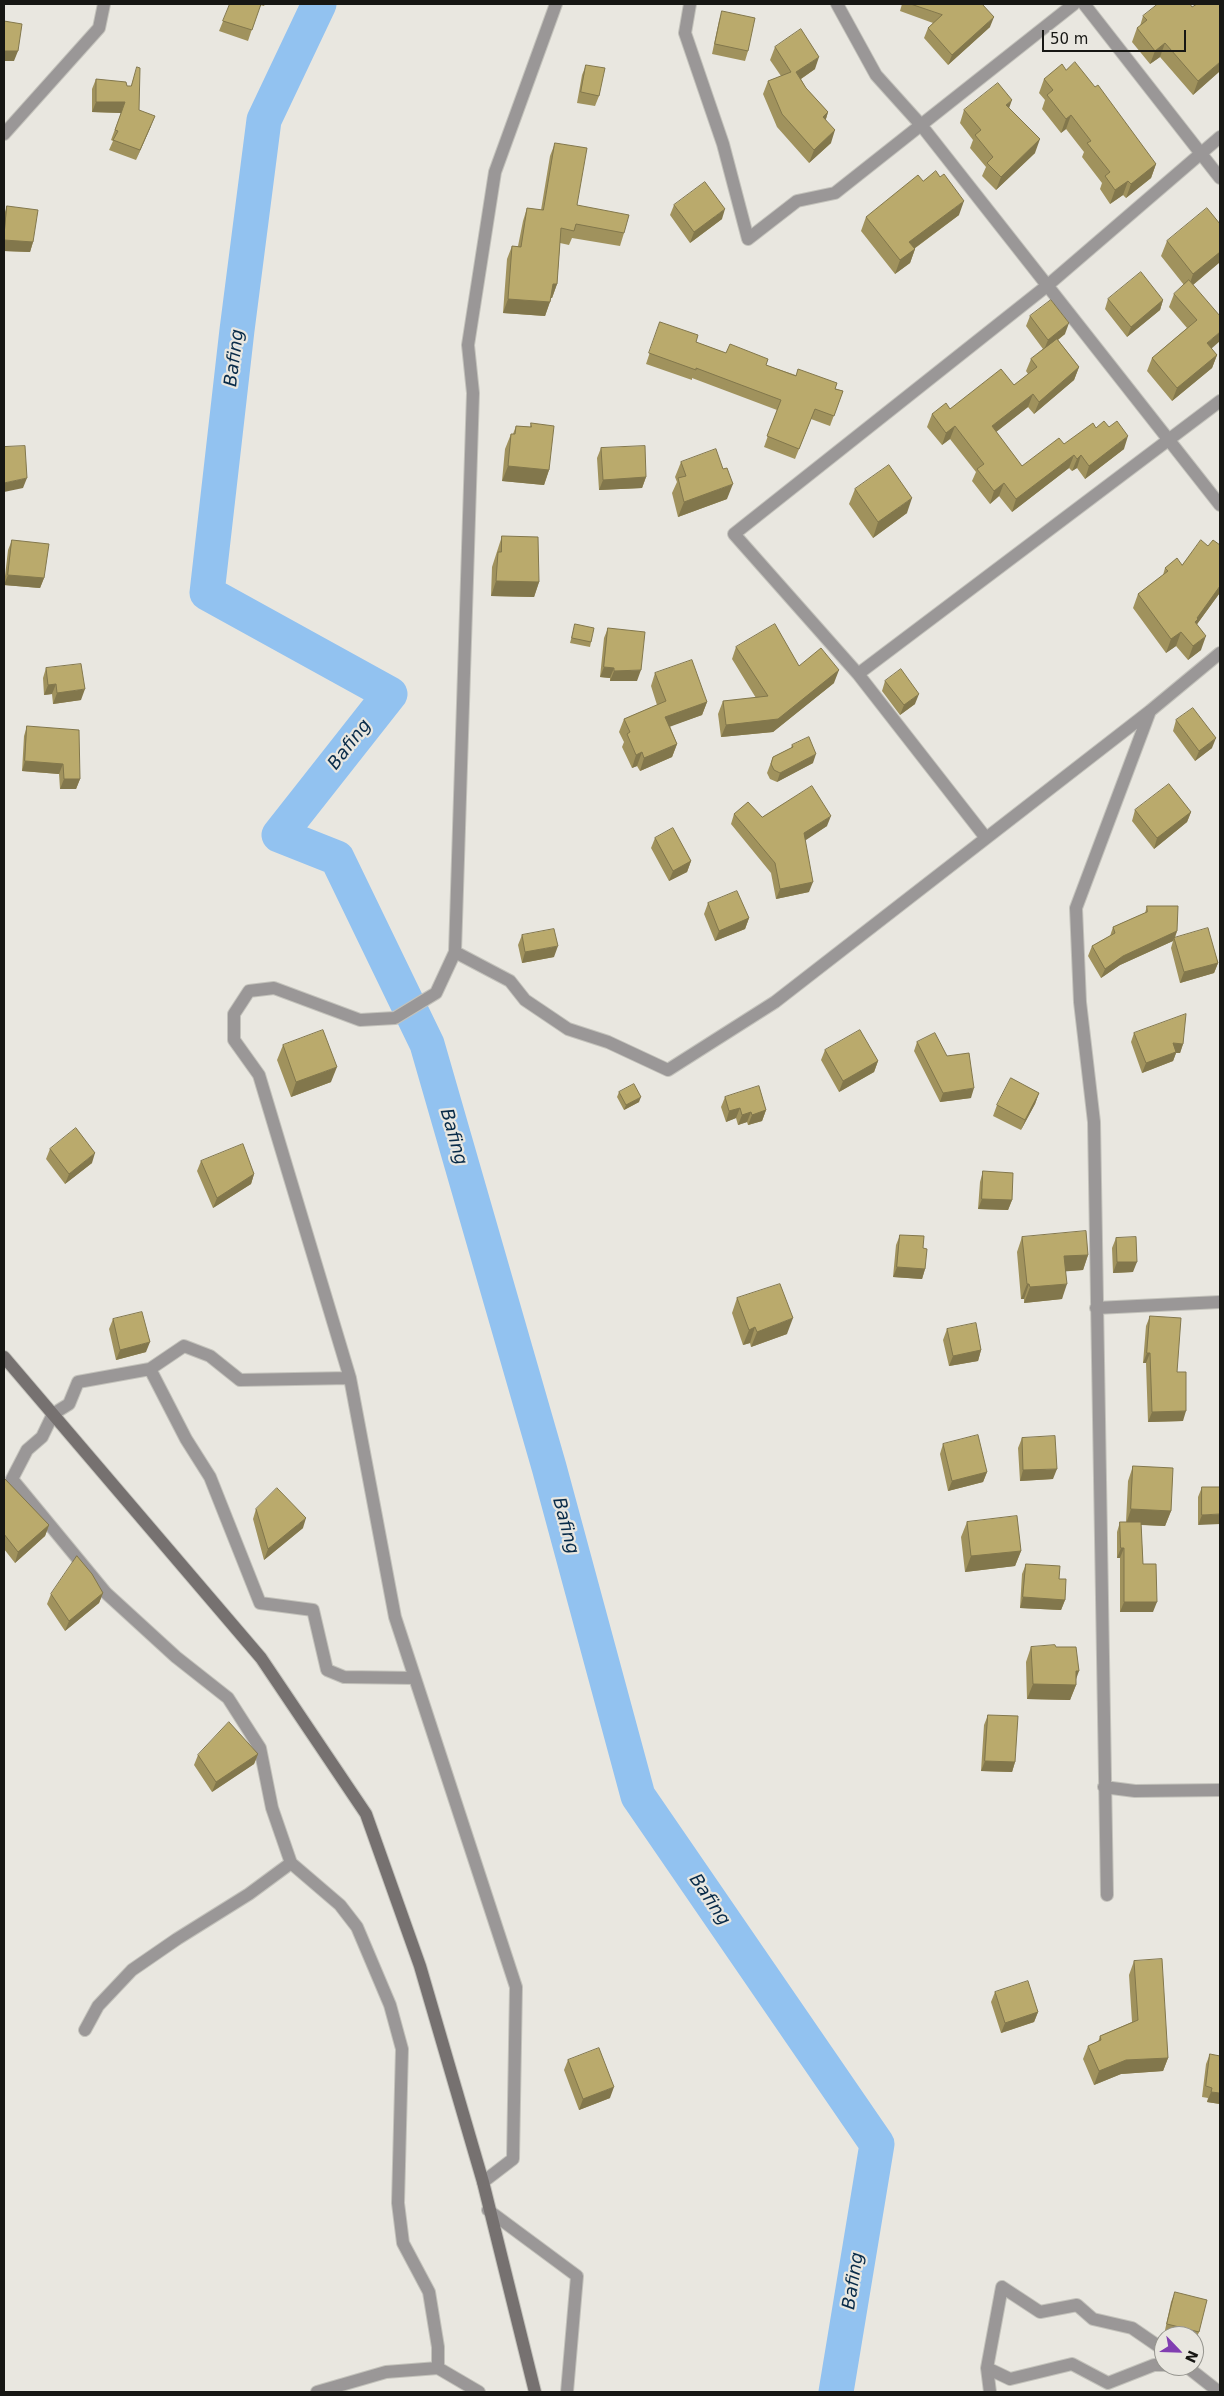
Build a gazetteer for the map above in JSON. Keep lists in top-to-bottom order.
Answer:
{
  "water": ["Bafing"],
  "scale_bar": "50 m",
  "north": "bottom right"
}
